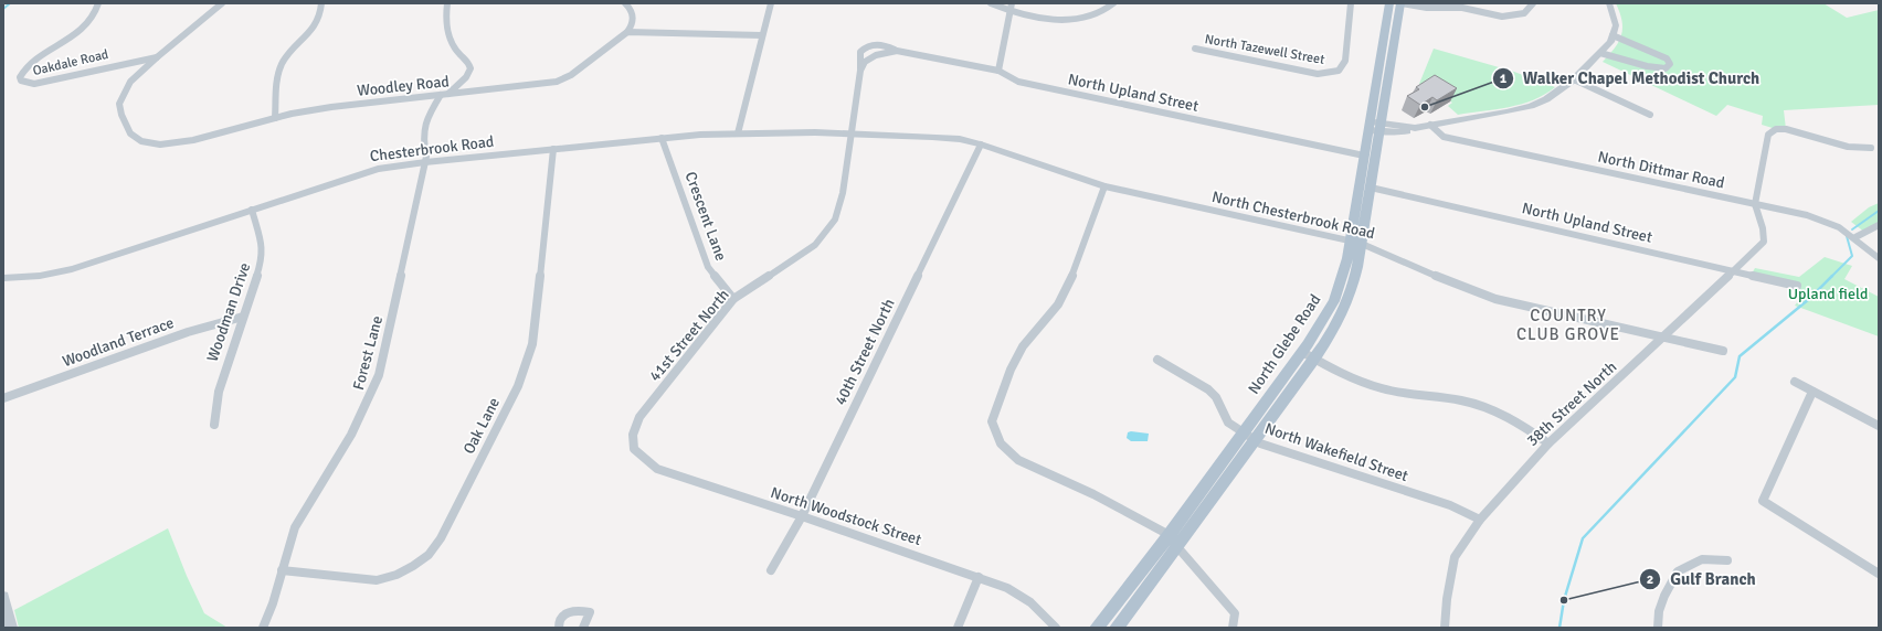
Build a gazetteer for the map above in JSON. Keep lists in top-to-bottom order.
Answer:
{
  "streets": {
    "main road": ["North Glebe Road"],
    "street": [
      "North Tazewell Street",
      "Oakdale Road",
      "Woodley Road",
      "North Upland Street",
      "Chesterbrook Road",
      "North Dittmar Road",
      "North Chesterbrook Road",
      "Crescent Lane",
      "Woodman Drive",
      "41st Street North",
      "Woodland Terrace",
      "40th Street North",
      "Forest Lane",
      "38th Street North",
      "Oak Lane",
      "North Wakefield Street",
      "North Woodstock Street"
    ]
  },
  "crossings": [
    ["Oakdale Road", "Woodley Road"],
    ["Woodley Road", "Forest Lane"],
    ["North Upland Street", "41st Street North"],
    ["North Upland Street", "North Glebe Road"],
    ["North Upland Street", "38th Street North"],
    ["Chesterbrook Road", "North Chesterbrook Road"],
    ["Chesterbrook Road", "Crescent Lane"],
    ["Chesterbrook Road", "Woodman Drive"],
    ["Chesterbrook Road", "41st Street North"],
    ["Chesterbrook Road", "Forest Lane"],
    ["Chesterbrook Road", "Oak Lane"],
    ["North Dittmar Road", "38th Street North"],
    ["North Chesterbrook Road", "41st Street North"],
    ["North Chesterbrook Road", "North Glebe Road"],
    ["North Chesterbrook Road", "40th Street North"],
    ["North Chesterbrook Road", "38th Street North"],
    ["Crescent Lane", "41st Street North"],
    ["Woodman Drive", "Woodland Terrace"],
    ["41st Street North", "North Woodstock Street"],
    ["North Glebe Road", "North Wakefield Street"],
    ["40th Street North", "North Woodstock Street"],
    ["Forest Lane", "Oak Lane"],
    ["38th Street North", "North Wakefield Street"]
  ],
  "districts": ["COUNTRY CLUB GROVE"],
  "parks": ["Upland field"],
  "places": ["Walker Chapel Methodist Church", "Gulf Branch"]
}
